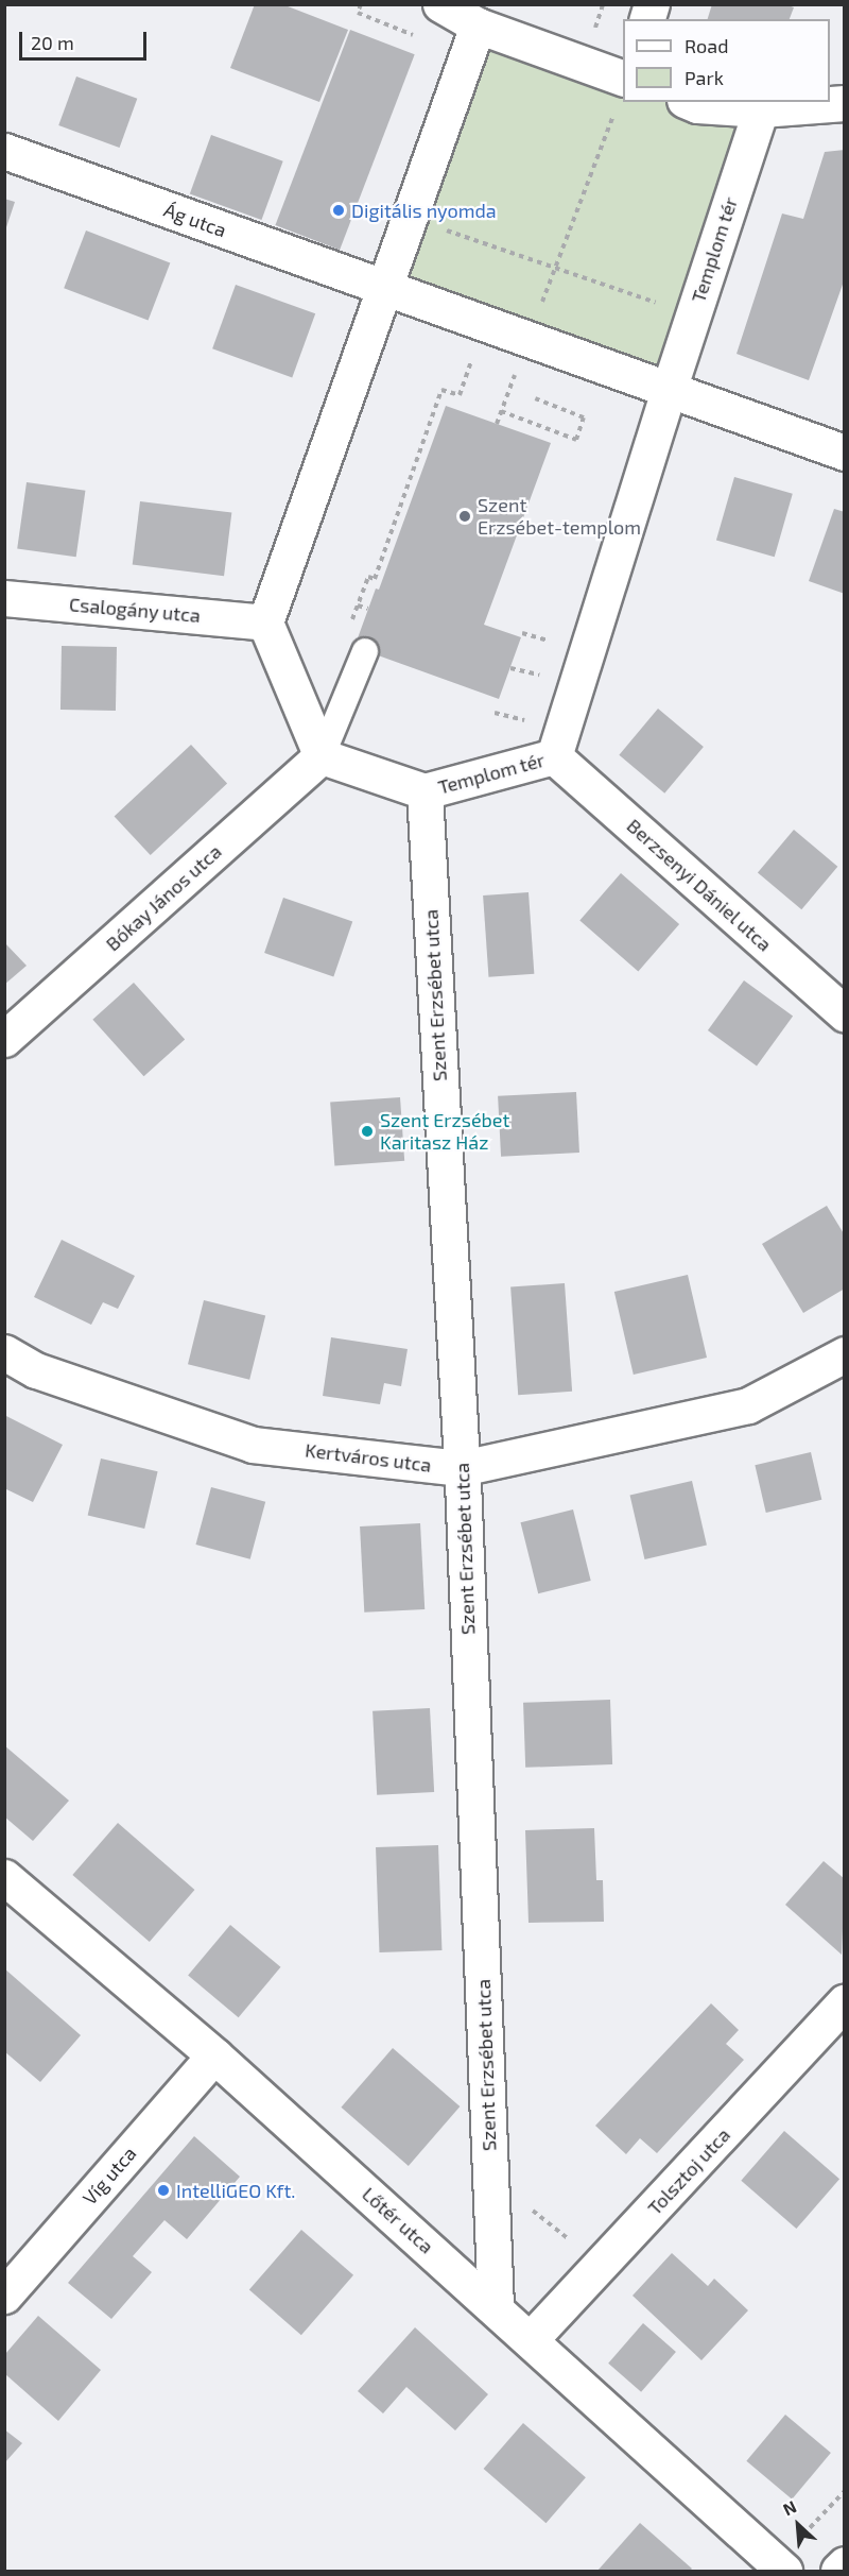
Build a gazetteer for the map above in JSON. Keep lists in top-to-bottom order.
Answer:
{
  "streets": {
    "street": [
      "Ág utca",
      "Templom tér",
      "Csalogány utca",
      "Berzsenyi Dániel utca",
      "Bókay János utca",
      "Szent Erzsébet utca",
      "Kertváros utca",
      "Tolsztoj utca",
      "Víg utca",
      "Lőtér utca"
    ]
  },
  "crossings": [
    ["Templom tér", "Berzsenyi Dániel utca"],
    ["Templom tér", "Bókay János utca"],
    ["Templom tér", "Szent Erzsébet utca"],
    ["Szent Erzsébet utca", "Kertváros utca"],
    ["Szent Erzsébet utca", "Lőtér utca"],
    ["Tolsztoj utca", "Lőtér utca"],
    ["Víg utca", "Lőtér utca"]
  ],
  "places": [
    "Digitális nyomda",
    "Szent Erzsébet-templom",
    "Szent Erzsébet Karitasz Ház",
    "IntelliGEO Kft."
  ],
  "legend": ["Road", "Park"],
  "scale_bar": "20 m",
  "north": "top left"
}
